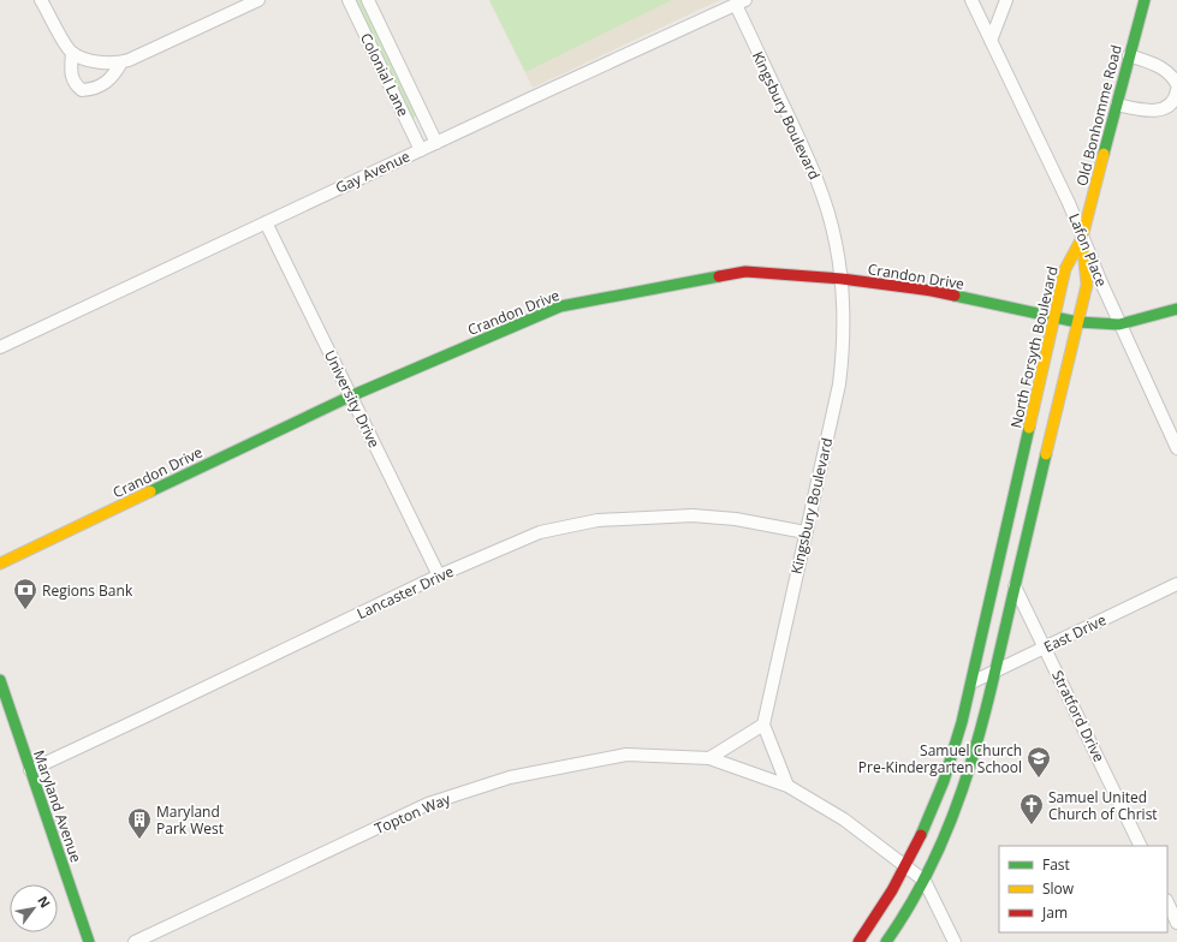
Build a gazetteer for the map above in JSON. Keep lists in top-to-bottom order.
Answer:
{
  "streets": {
    "street": [
      "Colonial Lane",
      "Kingsbury Boulevard",
      "Old Bonhomme Road",
      "Gay Avenue",
      "Lafon Place",
      "Crandon Drive",
      "North Forsyth Boulevard",
      "University Drive",
      "Lancaster Drive",
      "East Drive",
      "Stratford Drive",
      "Maryland Avenue",
      "Topton Way"
    ]
  },
  "crossings": [
    ["Colonial Lane", "Gay Avenue"],
    ["Kingsbury Boulevard", "Gay Avenue"],
    ["Kingsbury Boulevard", "Crandon Drive"],
    ["Kingsbury Boulevard", "Lancaster Drive"],
    ["Old Bonhomme Road", "Lafon Place"],
    ["Old Bonhomme Road", "North Forsyth Boulevard"],
    ["Gay Avenue", "University Drive"],
    ["Lafon Place", "Crandon Drive"],
    ["Lafon Place", "North Forsyth Boulevard"],
    ["Crandon Drive", "North Forsyth Boulevard"],
    ["Crandon Drive", "University Drive"],
    ["North Forsyth Boulevard", "East Drive"],
    ["University Drive", "Lancaster Drive"],
    ["Lancaster Drive", "Maryland Avenue"],
    ["East Drive", "Stratford Drive"]
  ],
  "places": {
    "bank": ["Regions Bank"],
    "school or university": ["Samuel Church Pre-Kindergarten School"],
    "church": ["Samuel United Church of Christ"],
    "building": ["Maryland Park West"]
  },
  "legend": ["Fast", "Slow", "Jam"],
  "north": "top right"
}
